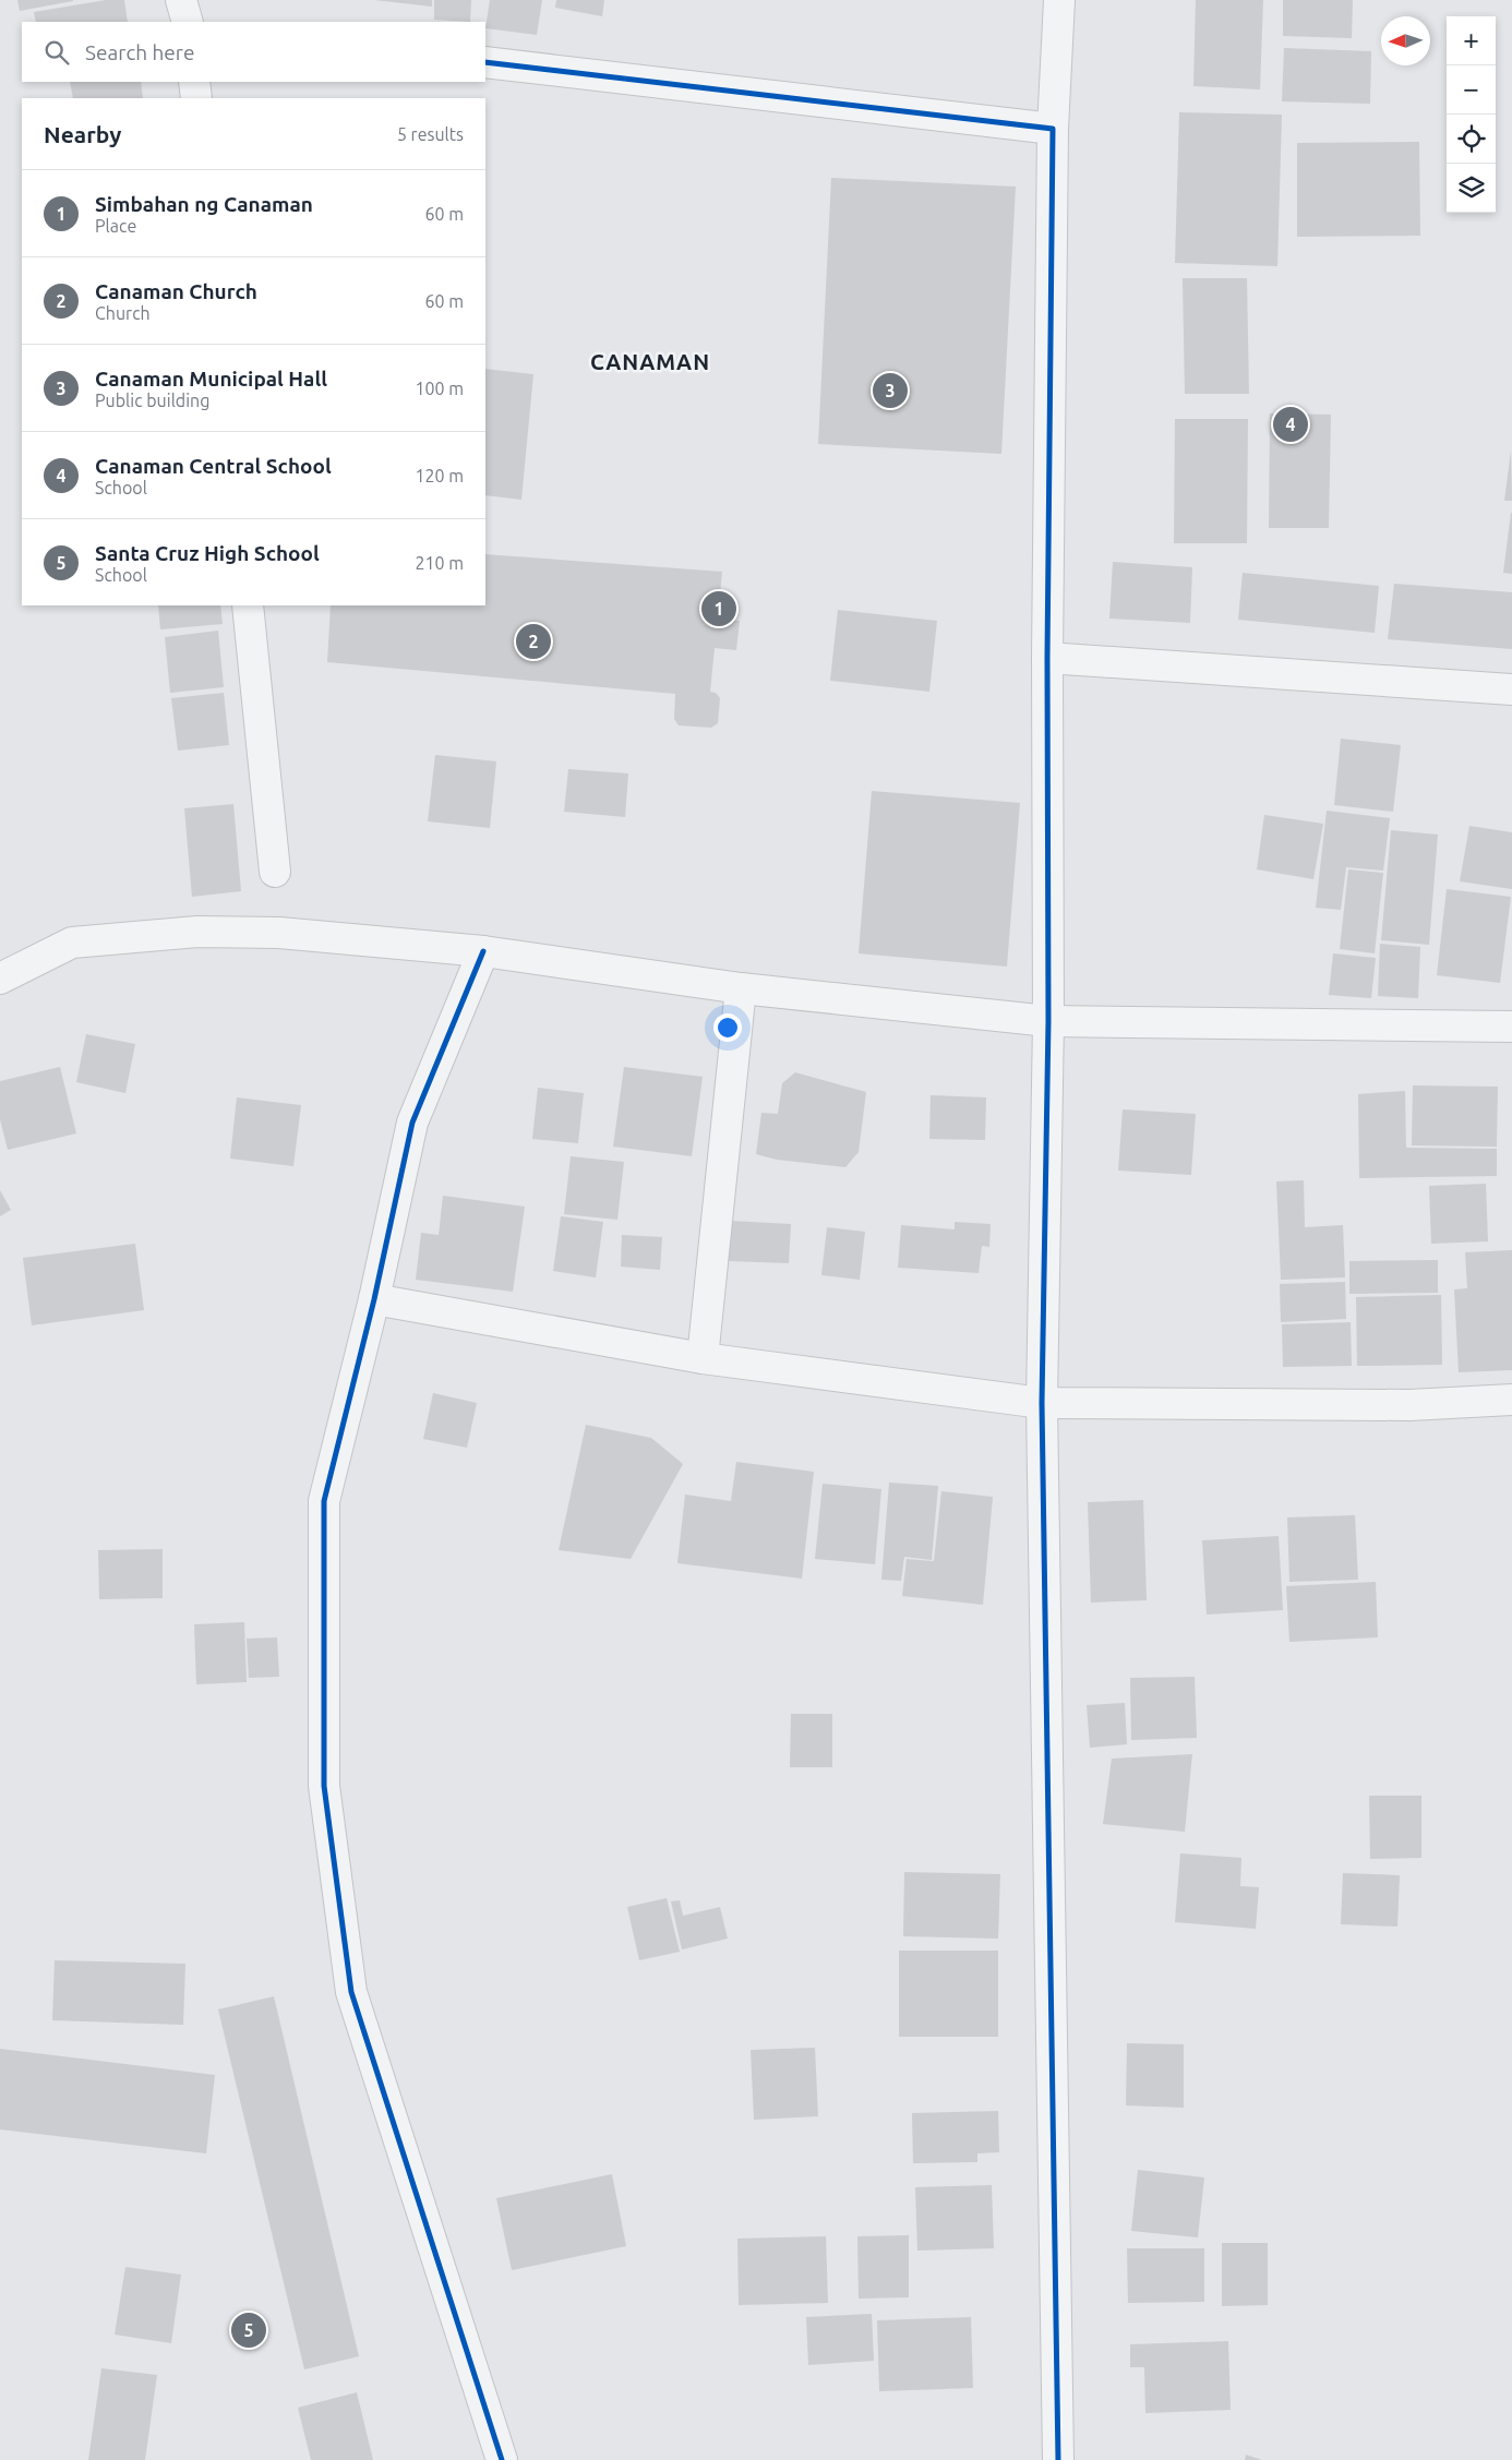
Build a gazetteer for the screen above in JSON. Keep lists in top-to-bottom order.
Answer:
{
  "districts": ["CANAMAN"],
  "north": "left",
  "page": {
    "map_buttons": ["+", "−"],
    "search": "Search here",
    "heading": ["Nearby", "5 results"],
    "list": [
      {
        "mark": "1",
        "name": "Simbahan ng Canaman",
        "note": "Place",
        "value": "60 m"
      },
      {
        "mark": "2",
        "name": "Canaman Church",
        "note": "Church",
        "value": "60 m"
      },
      {
        "mark": "3",
        "name": "Canaman Municipal Hall",
        "note": "Public building",
        "value": "100 m"
      },
      {
        "mark": "4",
        "name": "Canaman Central School",
        "note": "School",
        "value": "120 m"
      },
      {
        "mark": "5",
        "name": "Santa Cruz High School",
        "note": "School",
        "value": "210 m"
      }
    ],
    "pins": [
      "3",
      "4",
      "1",
      "2",
      "5"
    ]
  }
}
